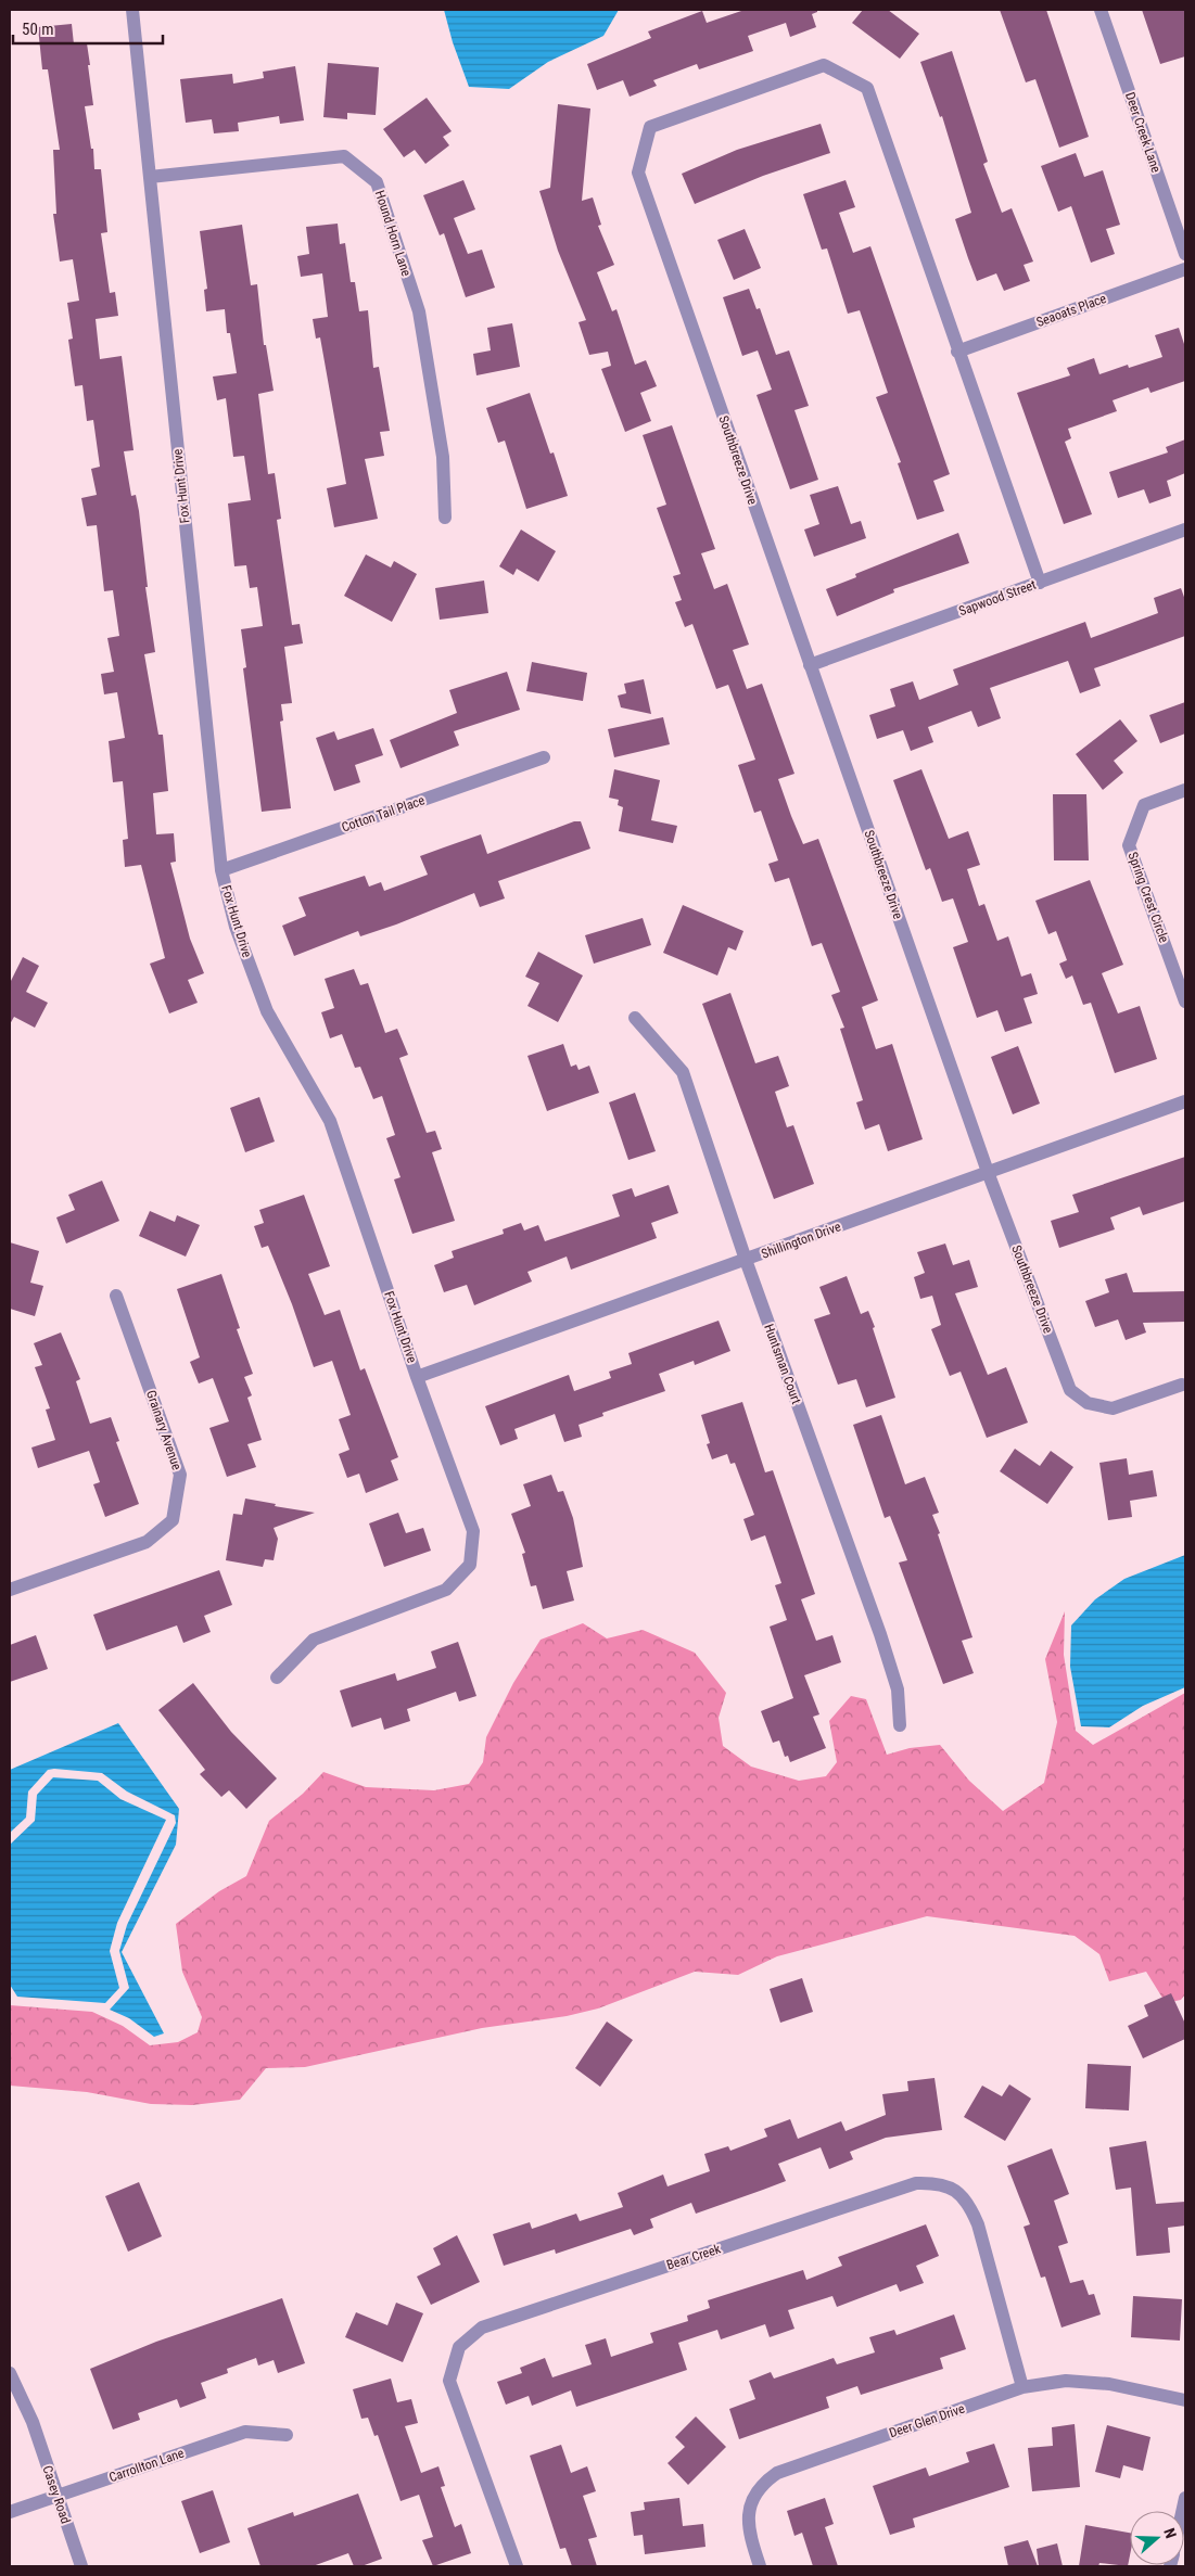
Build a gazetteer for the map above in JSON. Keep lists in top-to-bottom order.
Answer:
{
  "streets": {
    "street": [
      "Deer Creek Lane",
      "Hound Horn Lane",
      "Seaoats Place",
      "Southbreeze Drive",
      "Fox Hunt Drive",
      "Sapwood Street",
      "Cotton Tail Place",
      "Spring Crest Circle",
      "Shillington Drive",
      "Huntsman Court",
      "Grainary Avenue",
      "Bear Creek",
      "Deer Glen Drive",
      "Carrollton Lane",
      "Casey Road"
    ]
  },
  "crossings": [
    ["Hound Horn Lane", "Fox Hunt Drive"],
    ["Seaoats Place", "Southbreeze Drive"],
    ["Southbreeze Drive", "Sapwood Street"],
    ["Southbreeze Drive", "Shillington Drive"],
    ["Fox Hunt Drive", "Cotton Tail Place"],
    ["Fox Hunt Drive", "Shillington Drive"],
    ["Shillington Drive", "Huntsman Court"],
    ["Bear Creek", "Deer Glen Drive"],
    ["Carrollton Lane", "Casey Road"]
  ],
  "scale_bar": "50 m",
  "north": "right"
}
